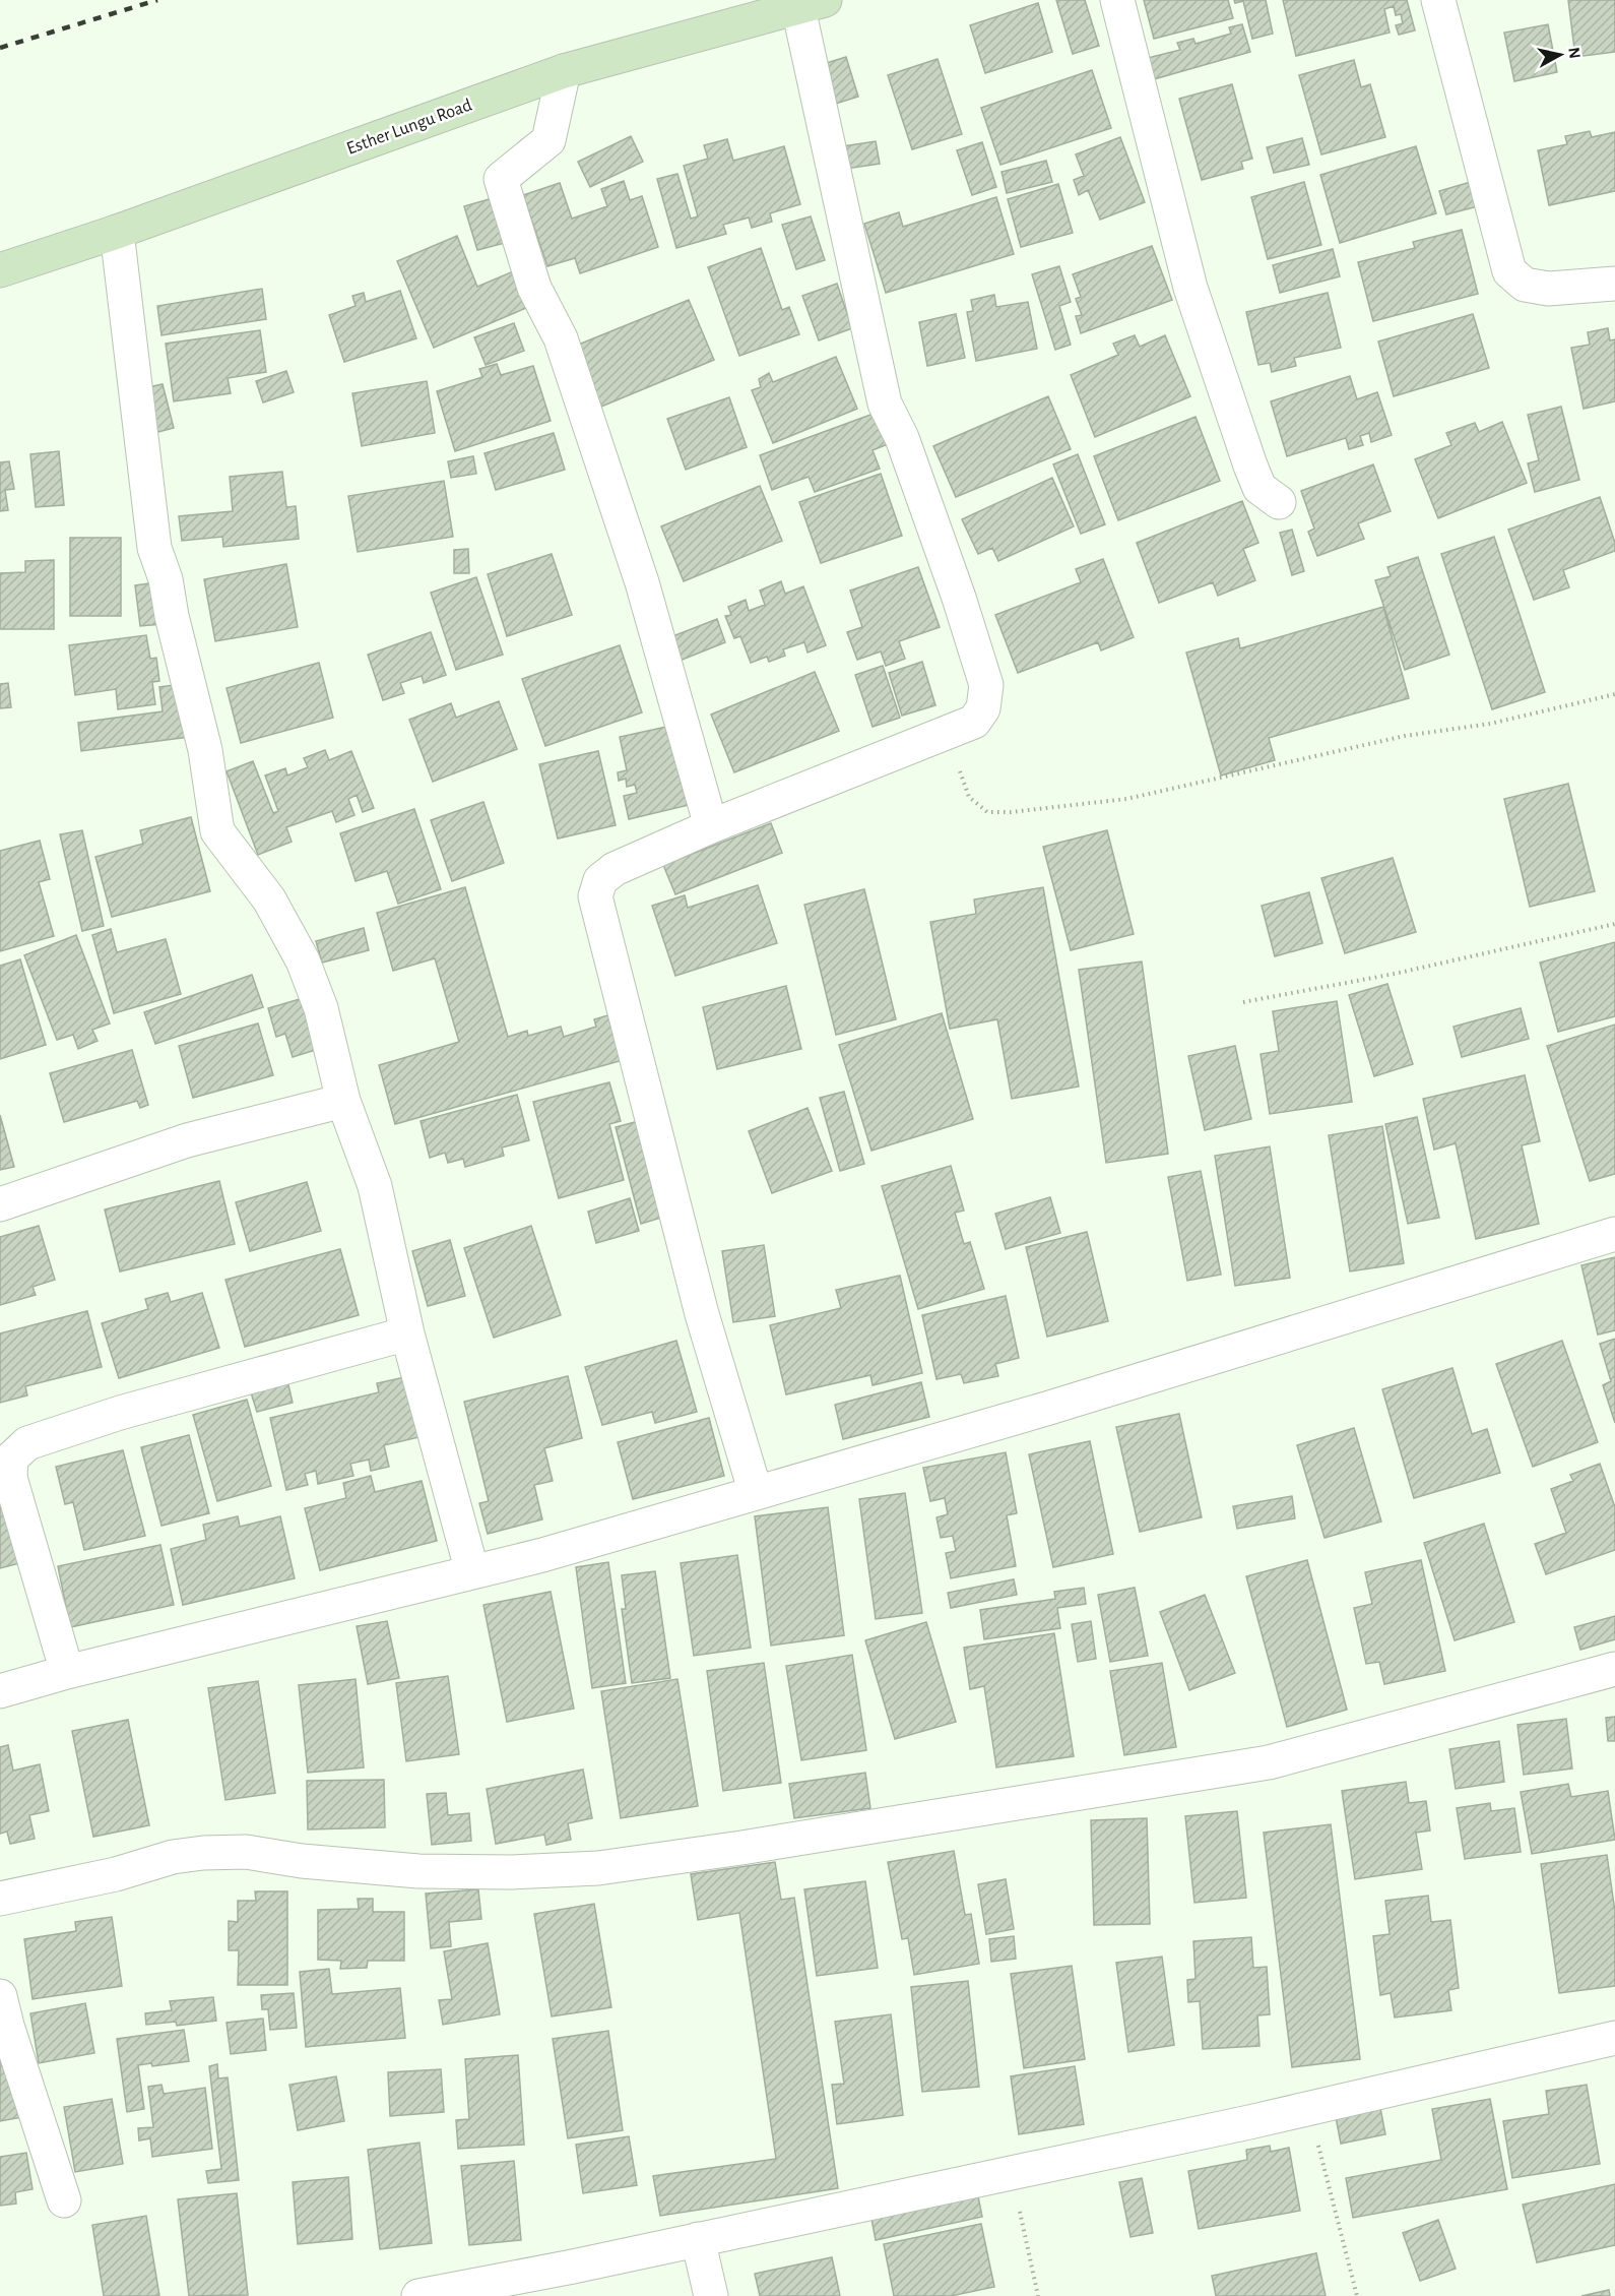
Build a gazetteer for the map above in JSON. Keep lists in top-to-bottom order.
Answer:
{
  "streets": {
    "street": ["Esther Lungu Road"]
  },
  "north": "right"
}
